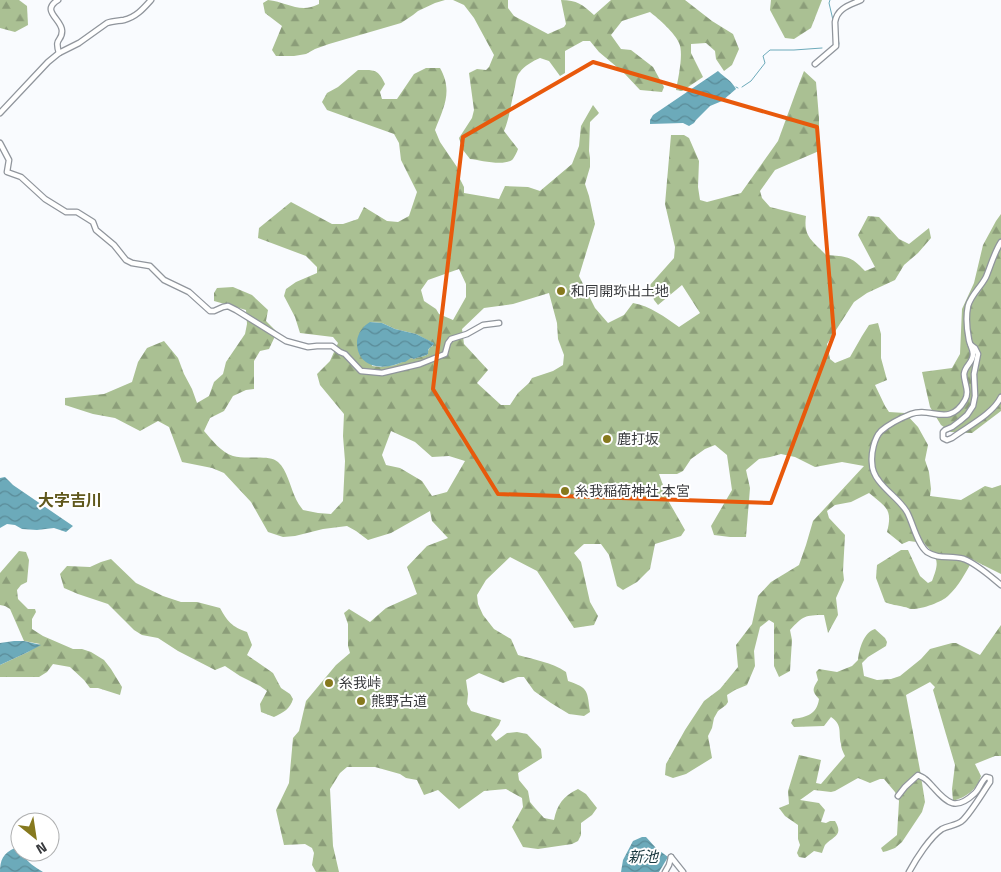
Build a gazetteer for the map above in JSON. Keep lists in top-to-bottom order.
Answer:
{
  "districts": ["大字吉川"],
  "water": ["新池"],
  "places": [
    "和同開珎出土地",
    "鹿打坂",
    "糸我稲荷神社 本宮",
    "糸我峠",
    "熊野古道"
  ],
  "north": "bottom right"
}
